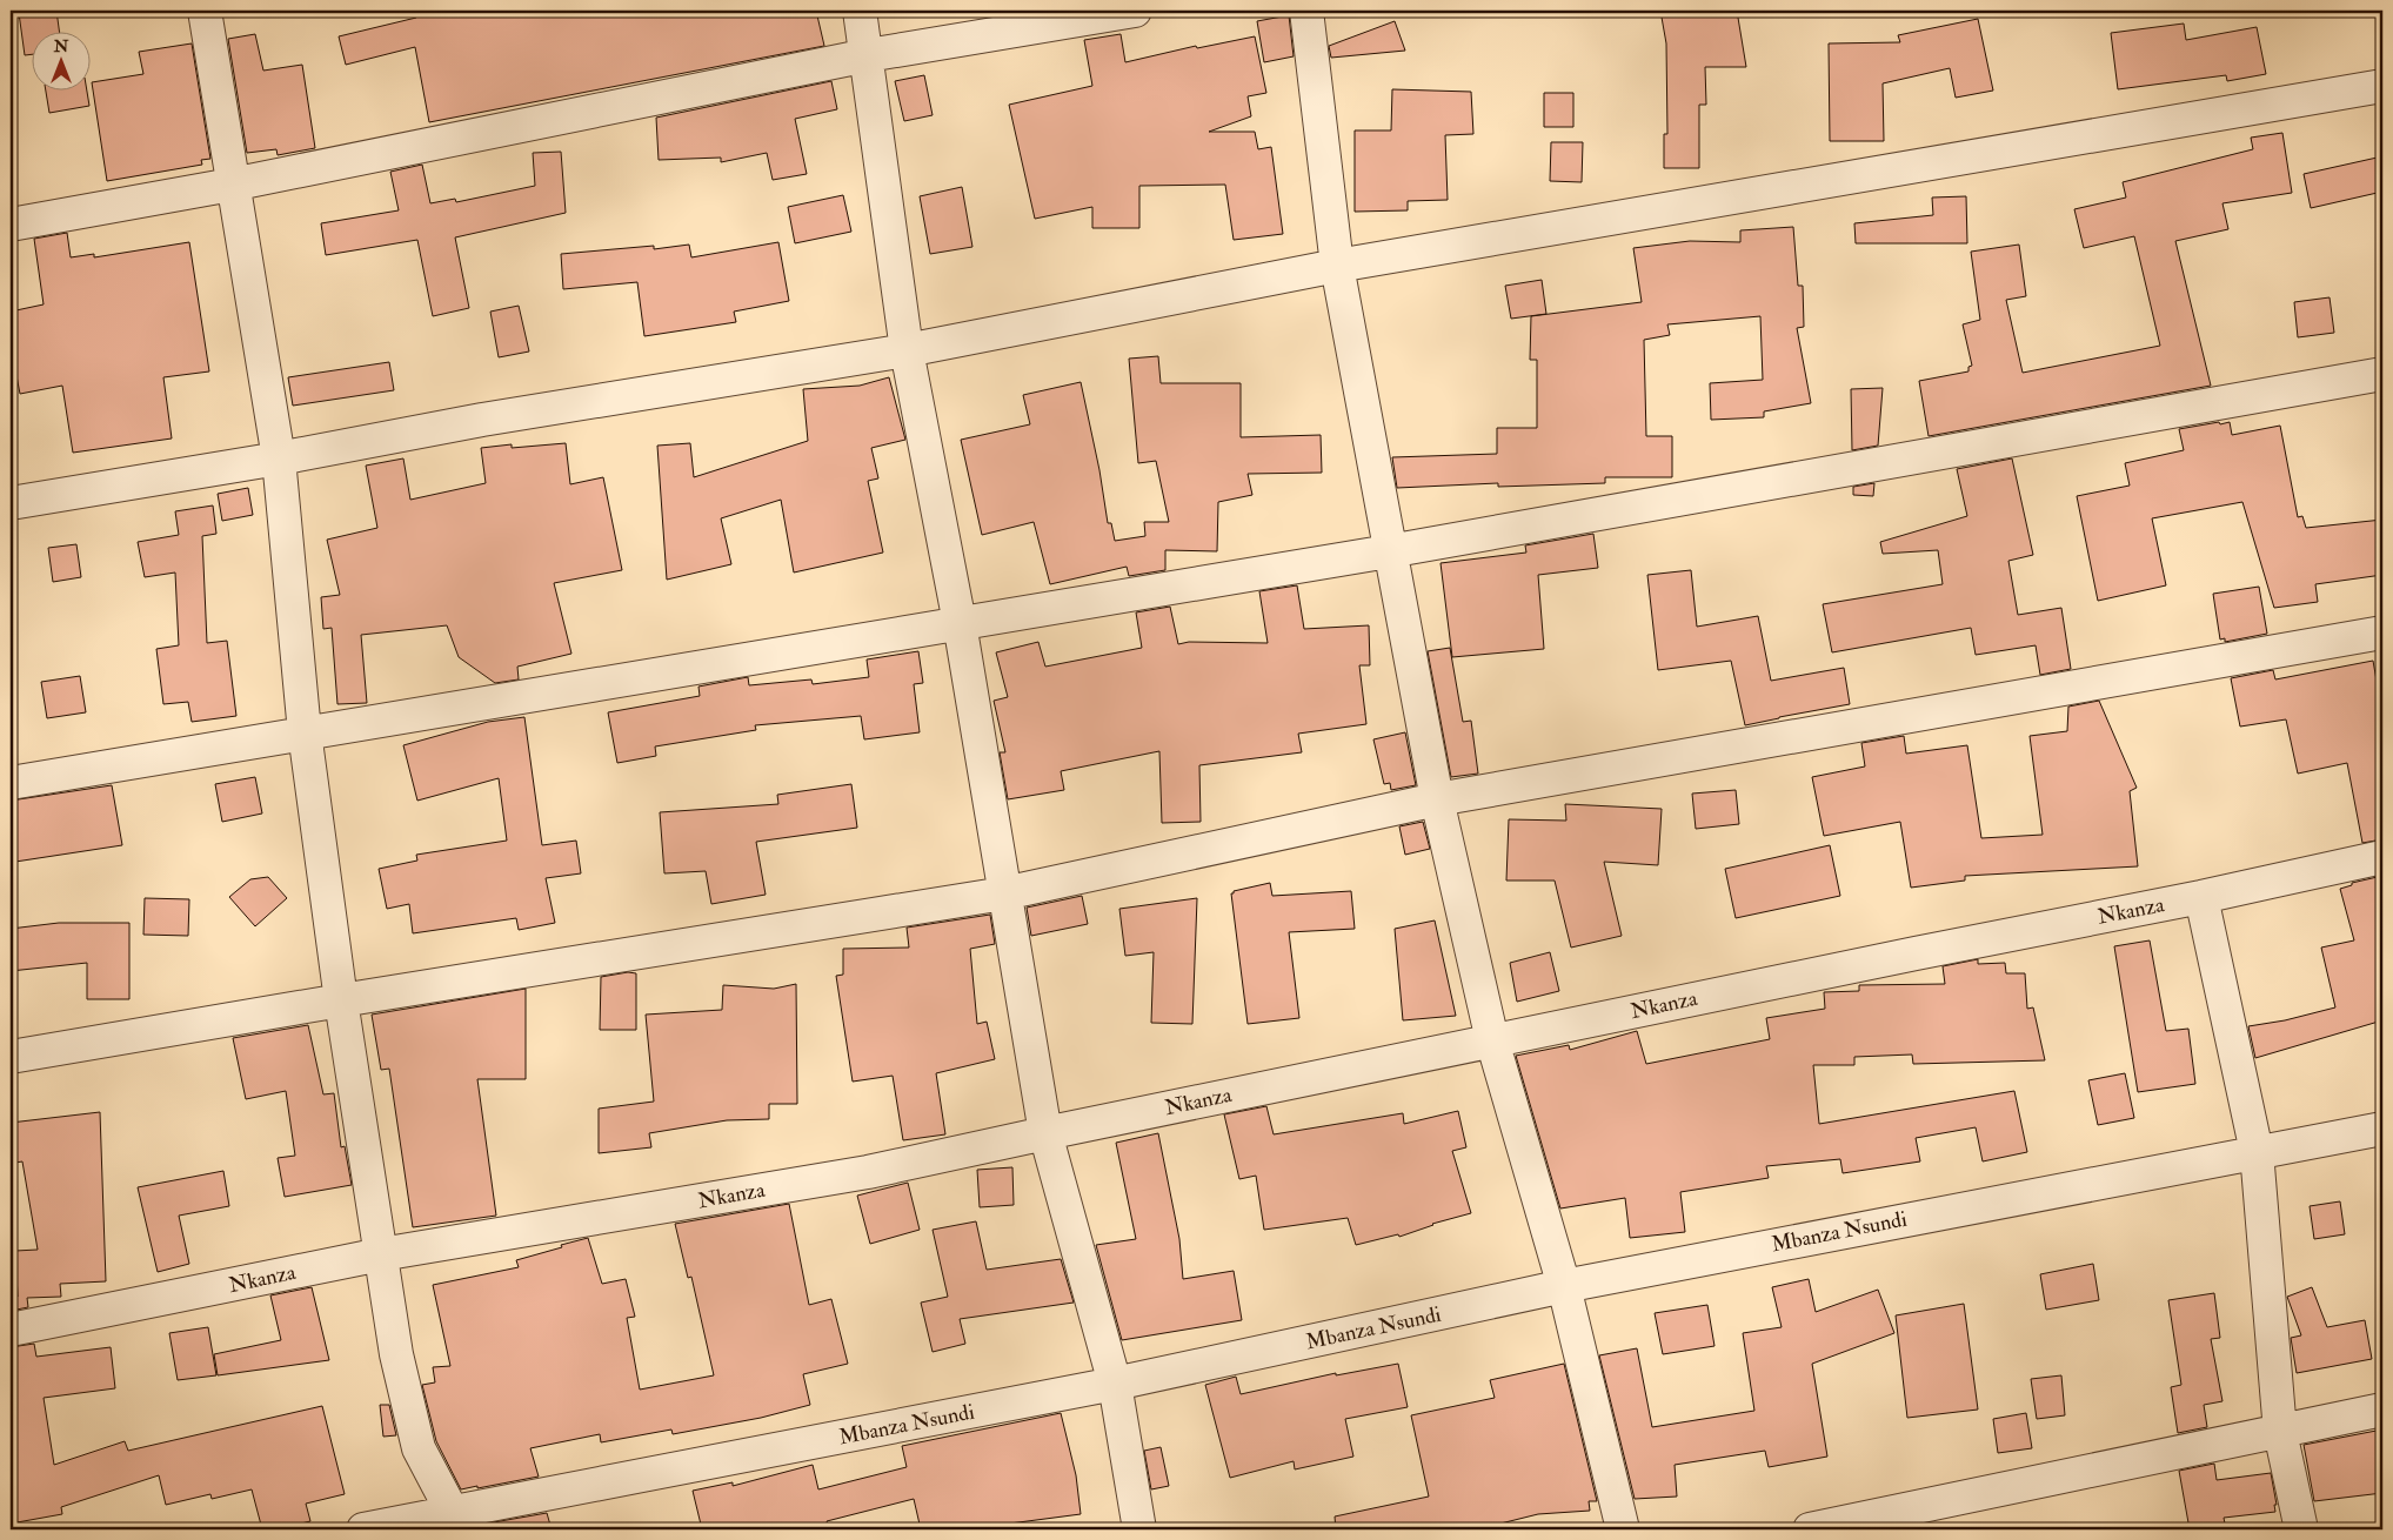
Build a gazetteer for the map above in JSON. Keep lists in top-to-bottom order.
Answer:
{
  "streets": {
    "street": ["Nkanza", "Mbanza Nsundi"]
  },
  "north": "top"
}
